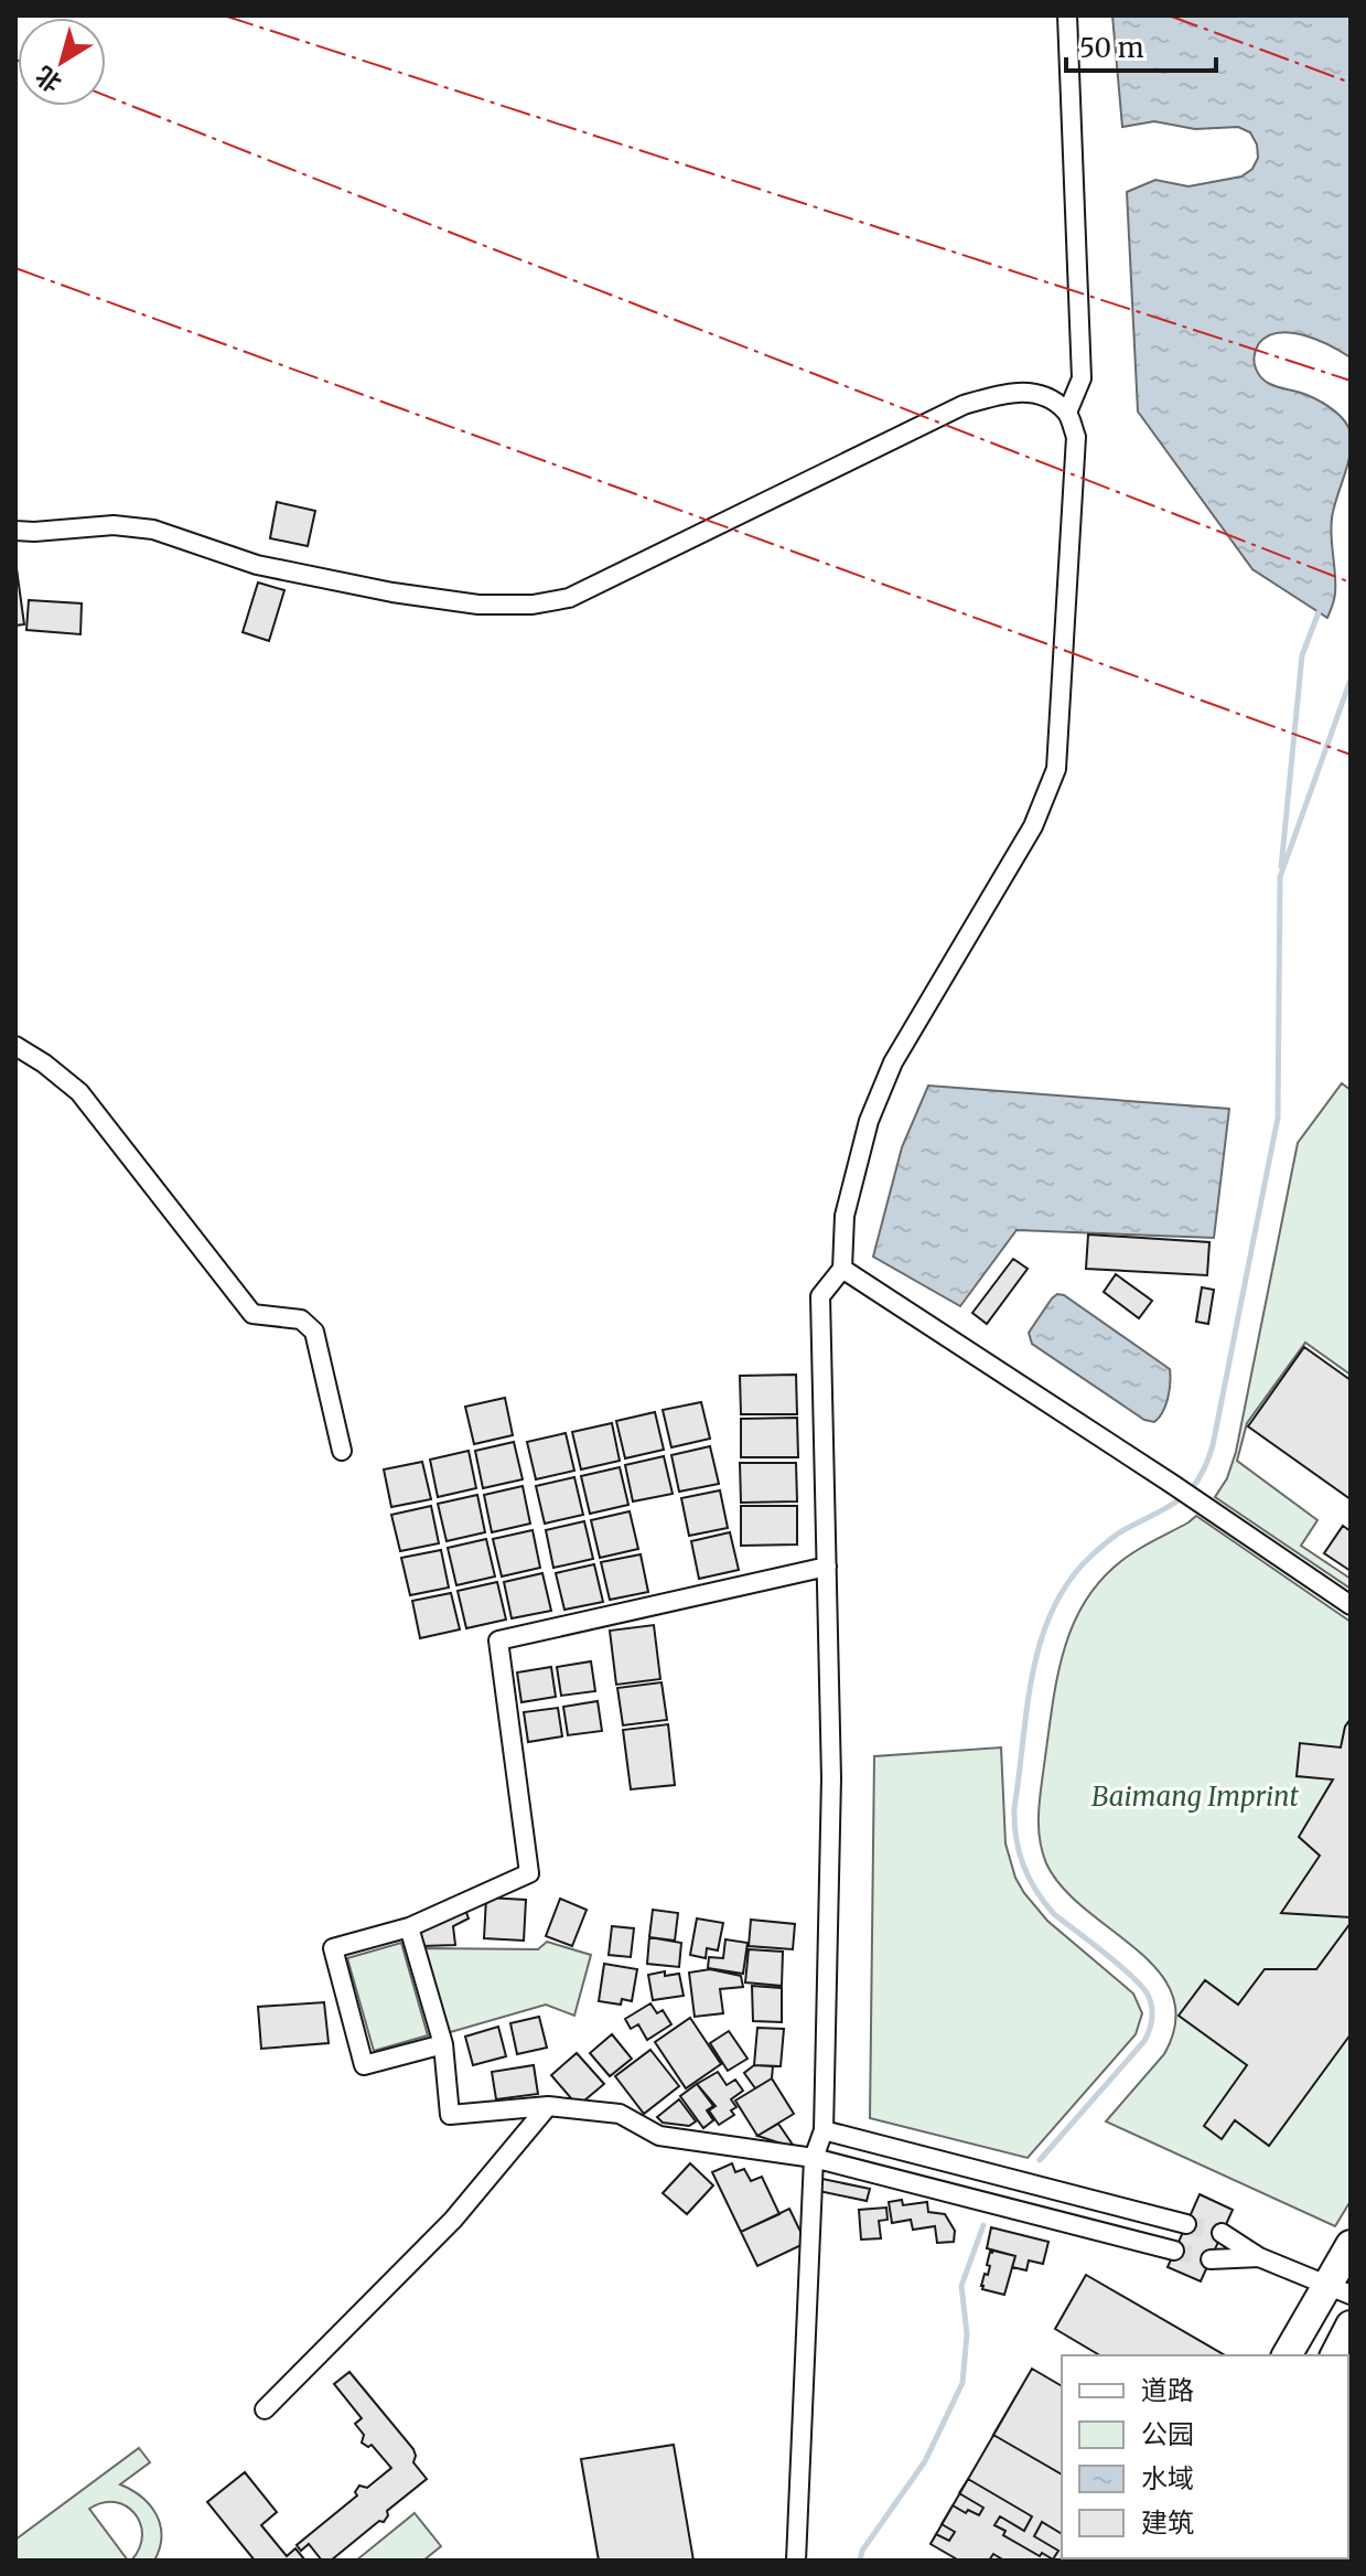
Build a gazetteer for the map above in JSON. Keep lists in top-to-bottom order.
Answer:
{
  "parks": ["Baimang Imprint"],
  "legend": [
    "道路",
    "公园",
    "水域",
    "建筑"
  ],
  "scale_bar": "50 m",
  "north": "bottom left"
}
